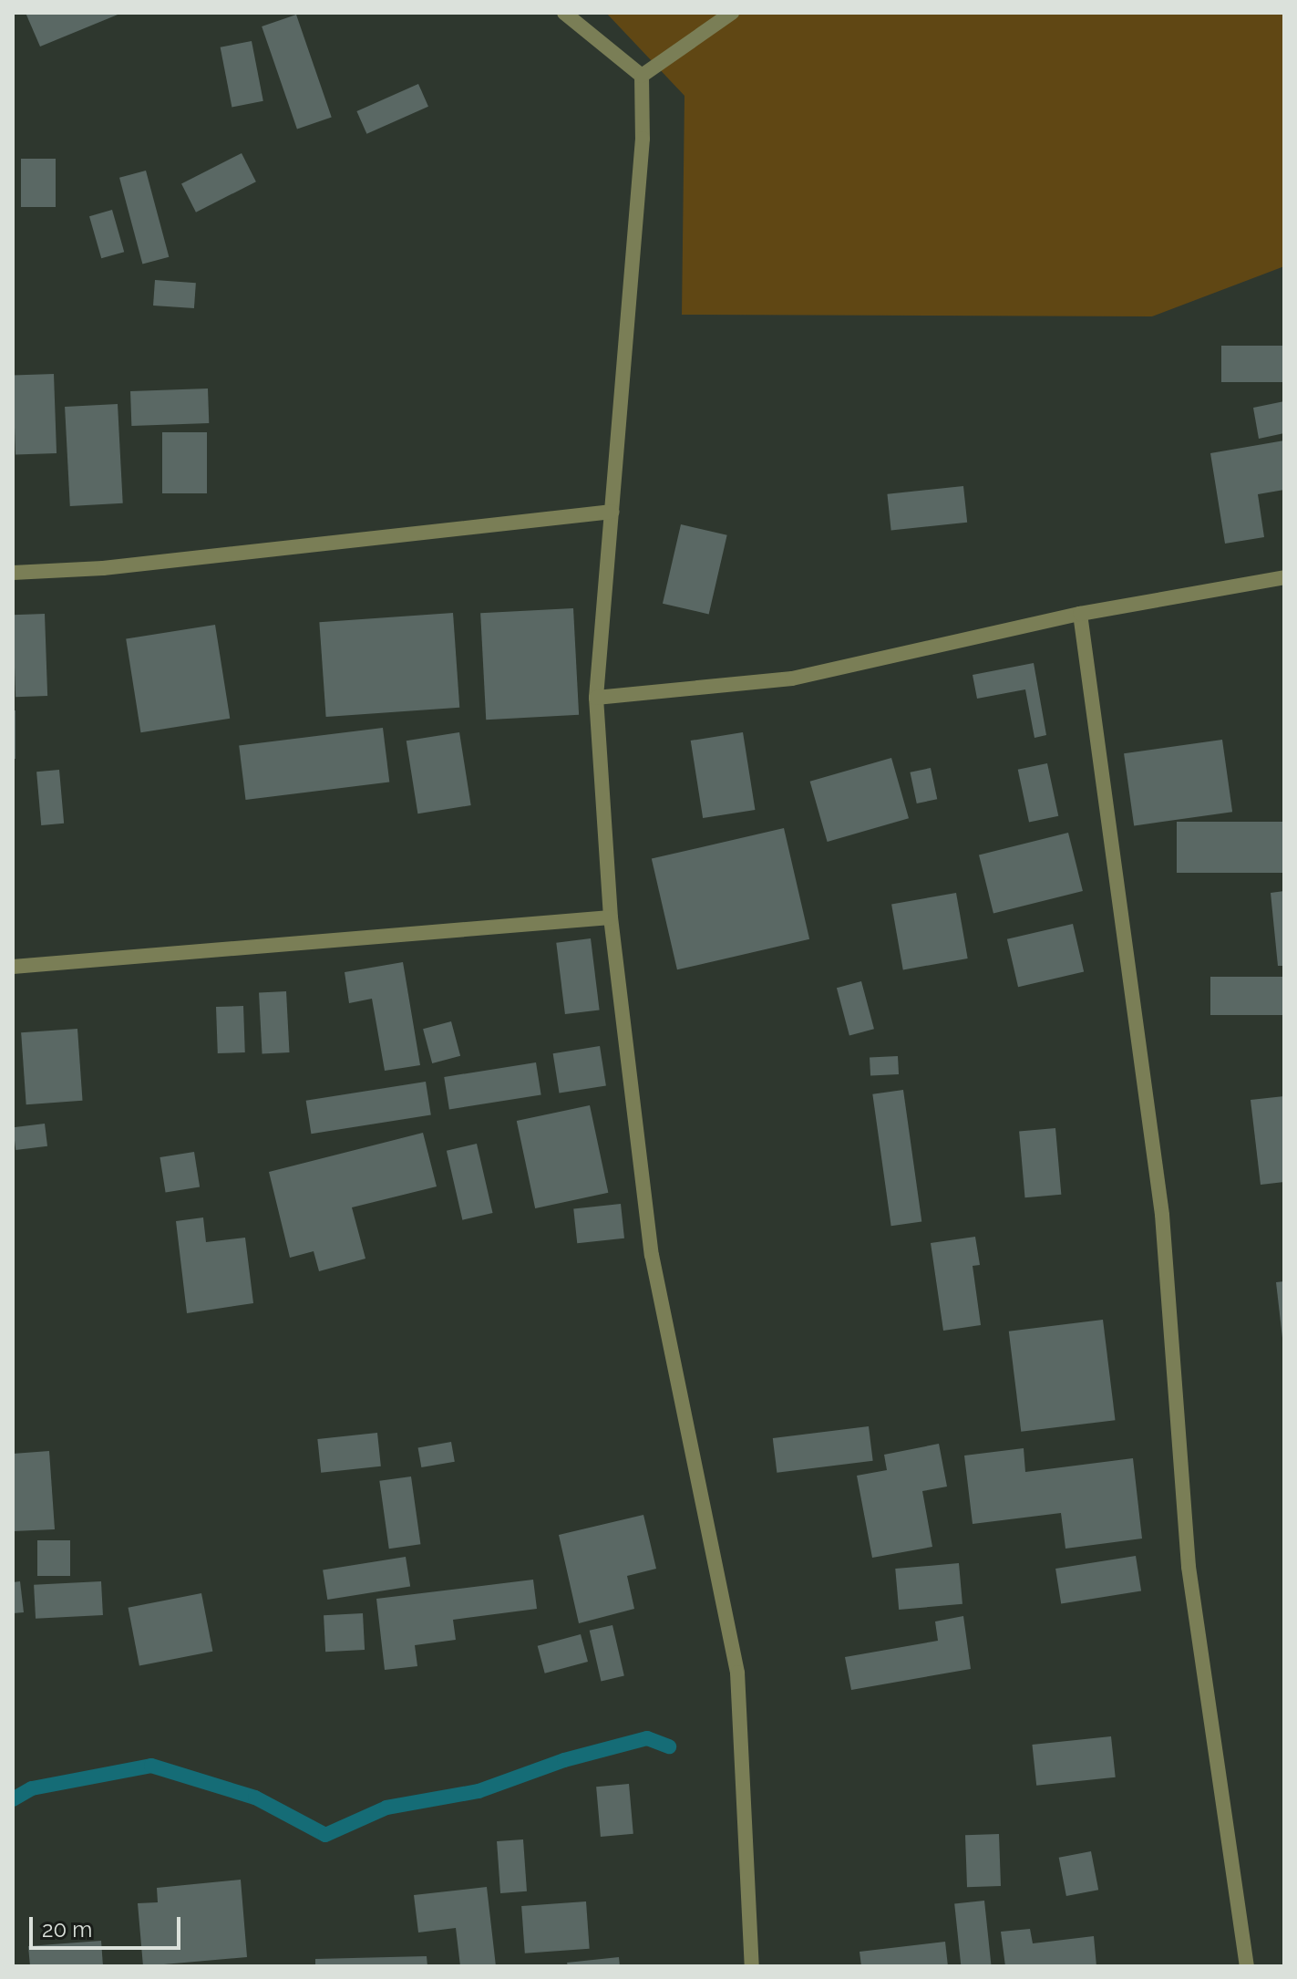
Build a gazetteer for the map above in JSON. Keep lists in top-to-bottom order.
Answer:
{
  "scale_bar": "20 m"
}
